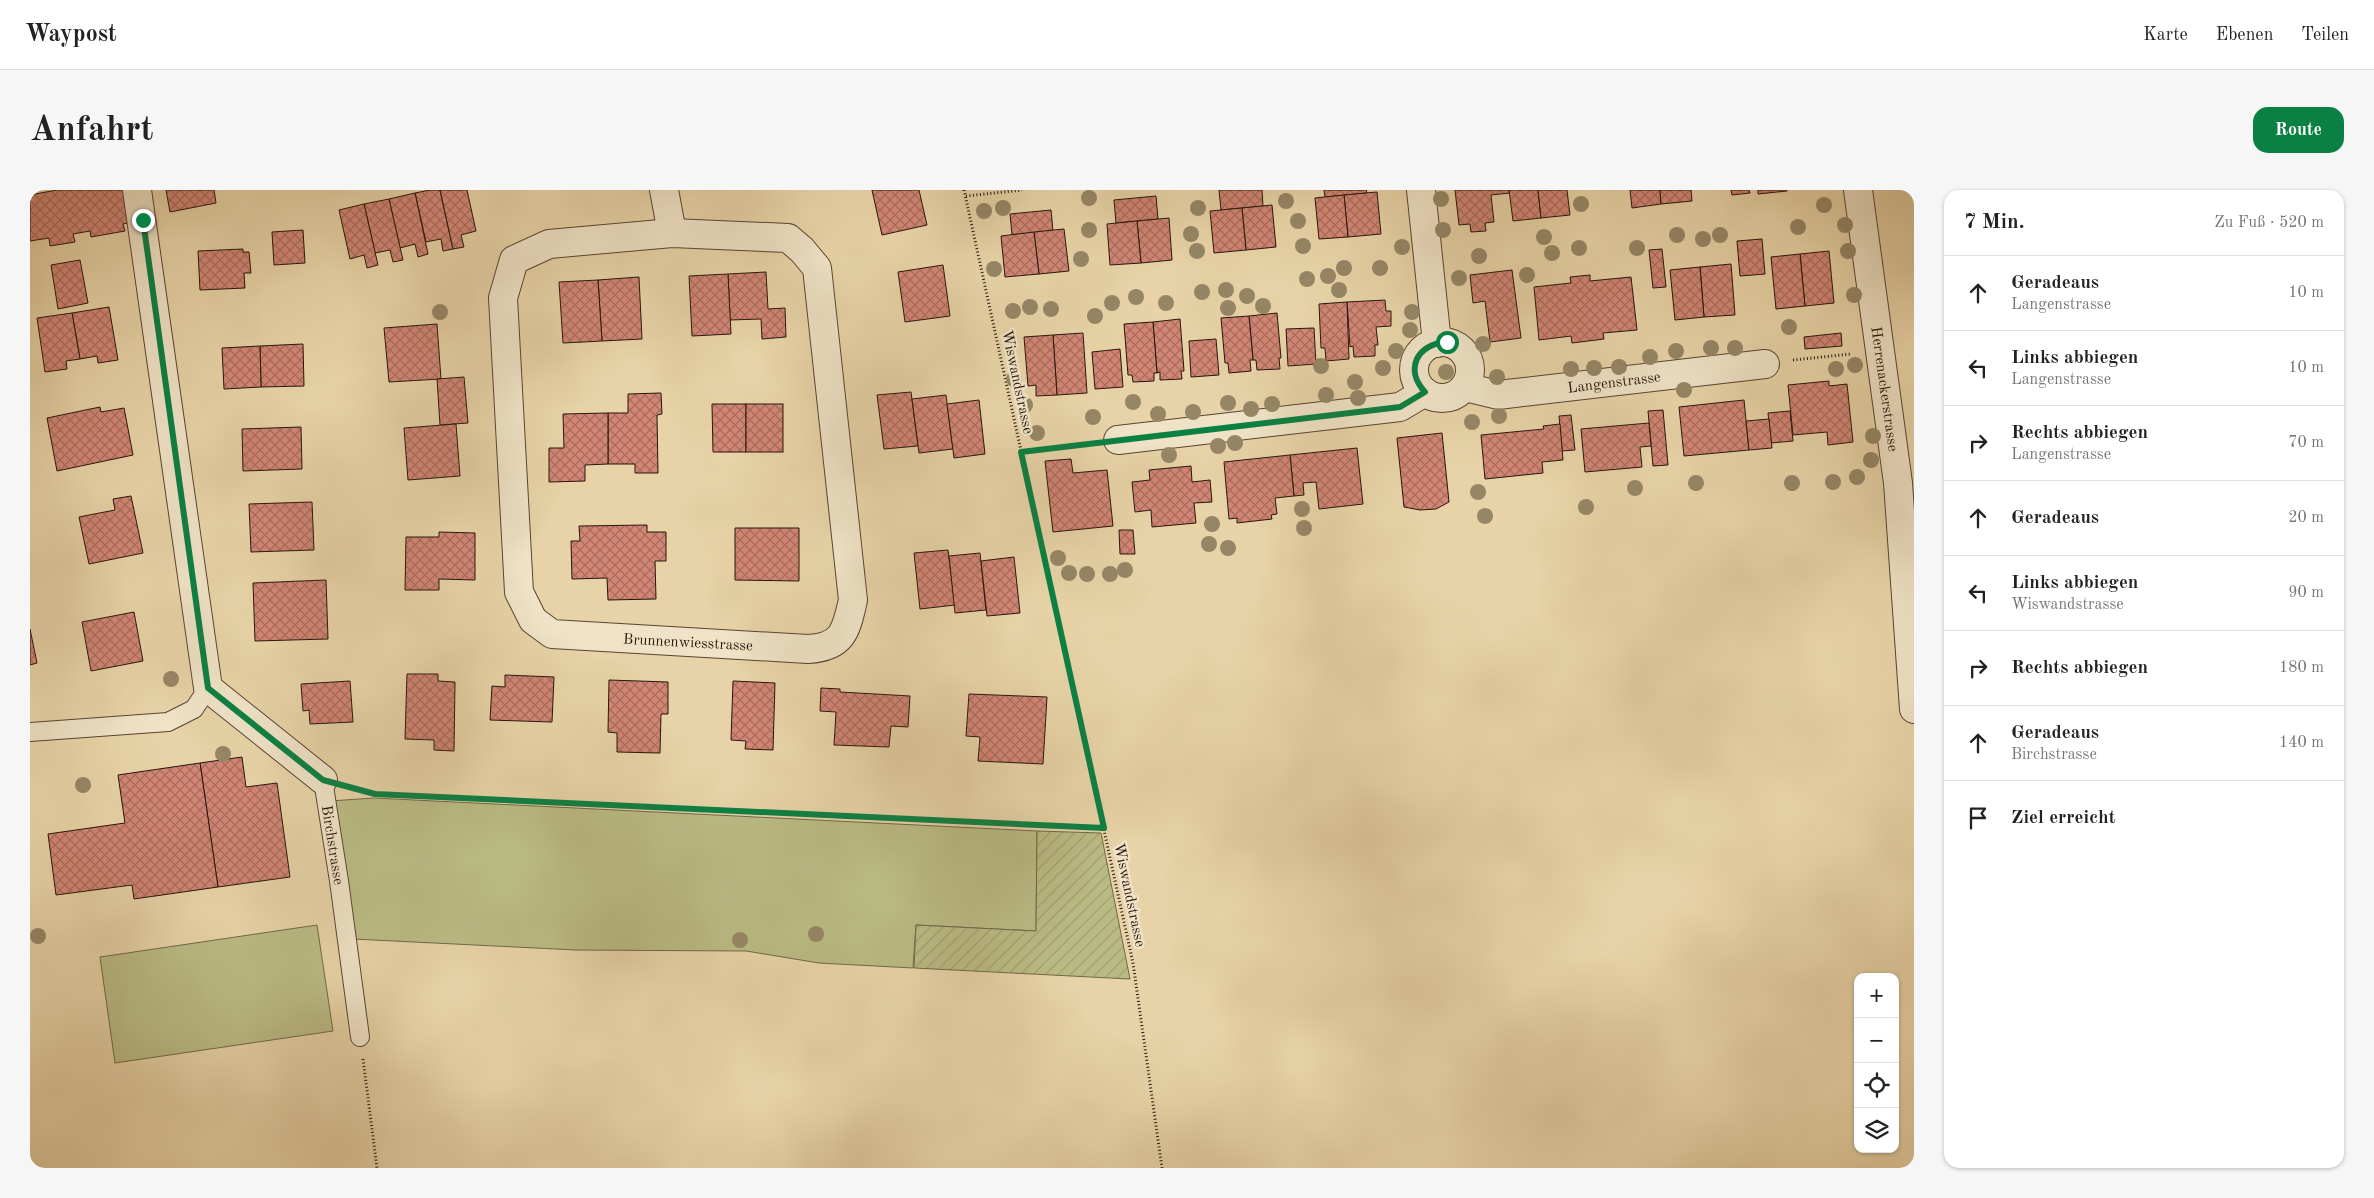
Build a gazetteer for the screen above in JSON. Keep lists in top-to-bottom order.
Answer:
{
  "streets": {
    "street": ["Langenstrasse", "Herrenackerstrasse", "Brunnenwiesstrasse"],
    "lane": ["Birchstrasse"],
    "path": ["Wiswandstrasse"]
  },
  "page": {
    "header": "Waypost",
    "nav": ["Karte", "Ebenen", "Teilen"],
    "buttons": "Route",
    "title": "Anfahrt",
    "heading": ["7 Min.", "Zu Fuß · 520 m"],
    "list": [
      ["Geradeaus", "Langenstrasse", "10 m"],
      ["Links abbiegen", "Langenstrasse", "10 m"],
      ["Rechts abbiegen", "Langenstrasse", "70 m"],
      ["Geradeaus", "20 m"],
      ["Links abbiegen", "Wiswandstrasse", "90 m"],
      ["Rechts abbiegen", "180 m"],
      ["Geradeaus", "Birchstrasse", "140 m"],
      "Ziel erreicht"
    ],
    "map_buttons": ["+", "−"]
  }
}
